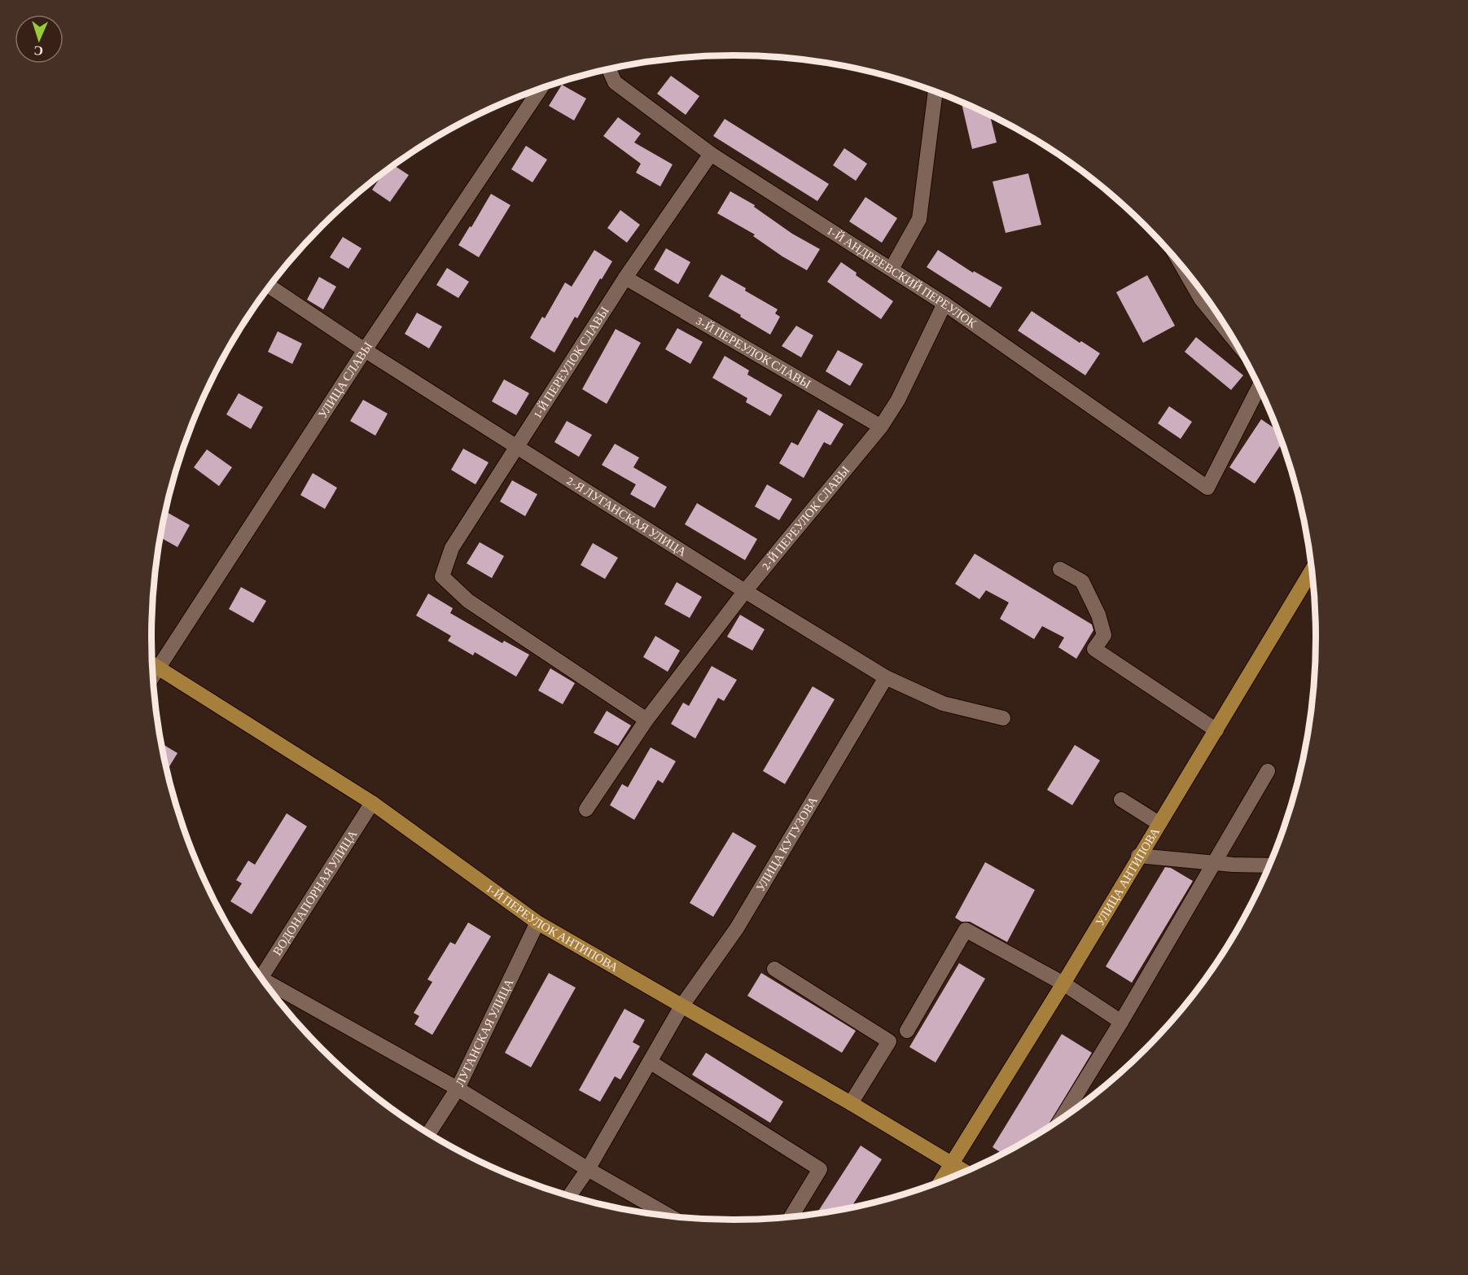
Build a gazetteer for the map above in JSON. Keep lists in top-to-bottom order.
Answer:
{
  "streets": {
    "main road": ["УЛИЦА АНТИПОВА", "1-Й ПЕРЕУЛОК АНТИПОВА"],
    "street": [
      "1-Й АНДРЕЕВСКИЙ ПЕРЕУЛОК",
      "3-Й ПЕРЕУЛОК СЛАВЫ",
      "1-Й ПЕРЕУЛОК СЛАВЫ",
      "УЛИЦА СЛАВЫ",
      "2-Я ЛУГАНСКАЯ УЛИЦА",
      "2-Й ПЕРЕУЛОК СЛАВЫ",
      "УЛИЦА КУТУЗОВА",
      "ВОДОНАПОРНАЯ УЛИЦА",
      "ЛУГАНСКАЯ УЛИЦА"
    ]
  },
  "crossings": [
    ["1-Й АНДРЕЕВСКИЙ ПЕРЕУЛОК", "1-Й ПЕРЕУЛОК СЛАВЫ"],
    ["1-Й АНДРЕЕВСКИЙ ПЕРЕУЛОК", "2-Й ПЕРЕУЛОК СЛАВЫ"],
    ["3-Й ПЕРЕУЛОК СЛАВЫ", "1-Й ПЕРЕУЛОК СЛАВЫ"],
    ["3-Й ПЕРЕУЛОК СЛАВЫ", "2-Й ПЕРЕУЛОК СЛАВЫ"],
    ["1-Й ПЕРЕУЛОК СЛАВЫ", "2-Я ЛУГАНСКАЯ УЛИЦА"],
    ["1-Й ПЕРЕУЛОК СЛАВЫ", "2-Й ПЕРЕУЛОК СЛАВЫ"],
    ["УЛИЦА СЛАВЫ", "2-Я ЛУГАНСКАЯ УЛИЦА"],
    ["УЛИЦА СЛАВЫ", "1-Й ПЕРЕУЛОК АНТИПОВА"],
    ["2-Я ЛУГАНСКАЯ УЛИЦА", "2-Й ПЕРЕУЛОК СЛАВЫ"],
    ["2-Я ЛУГАНСКАЯ УЛИЦА", "УЛИЦА КУТУЗОВА"],
    ["УЛИЦА КУТУЗОВА", "1-Й ПЕРЕУЛОК АНТИПОВА"],
    ["УЛИЦА АНТИПОВА", "1-Й ПЕРЕУЛОК АНТИПОВА"],
    ["ВОДОНАПОРНАЯ УЛИЦА", "1-Й ПЕРЕУЛОК АНТИПОВА"],
    ["1-Й ПЕРЕУЛОК АНТИПОВА", "ЛУГАНСКАЯ УЛИЦА"]
  ],
  "north": "bottom"
}
